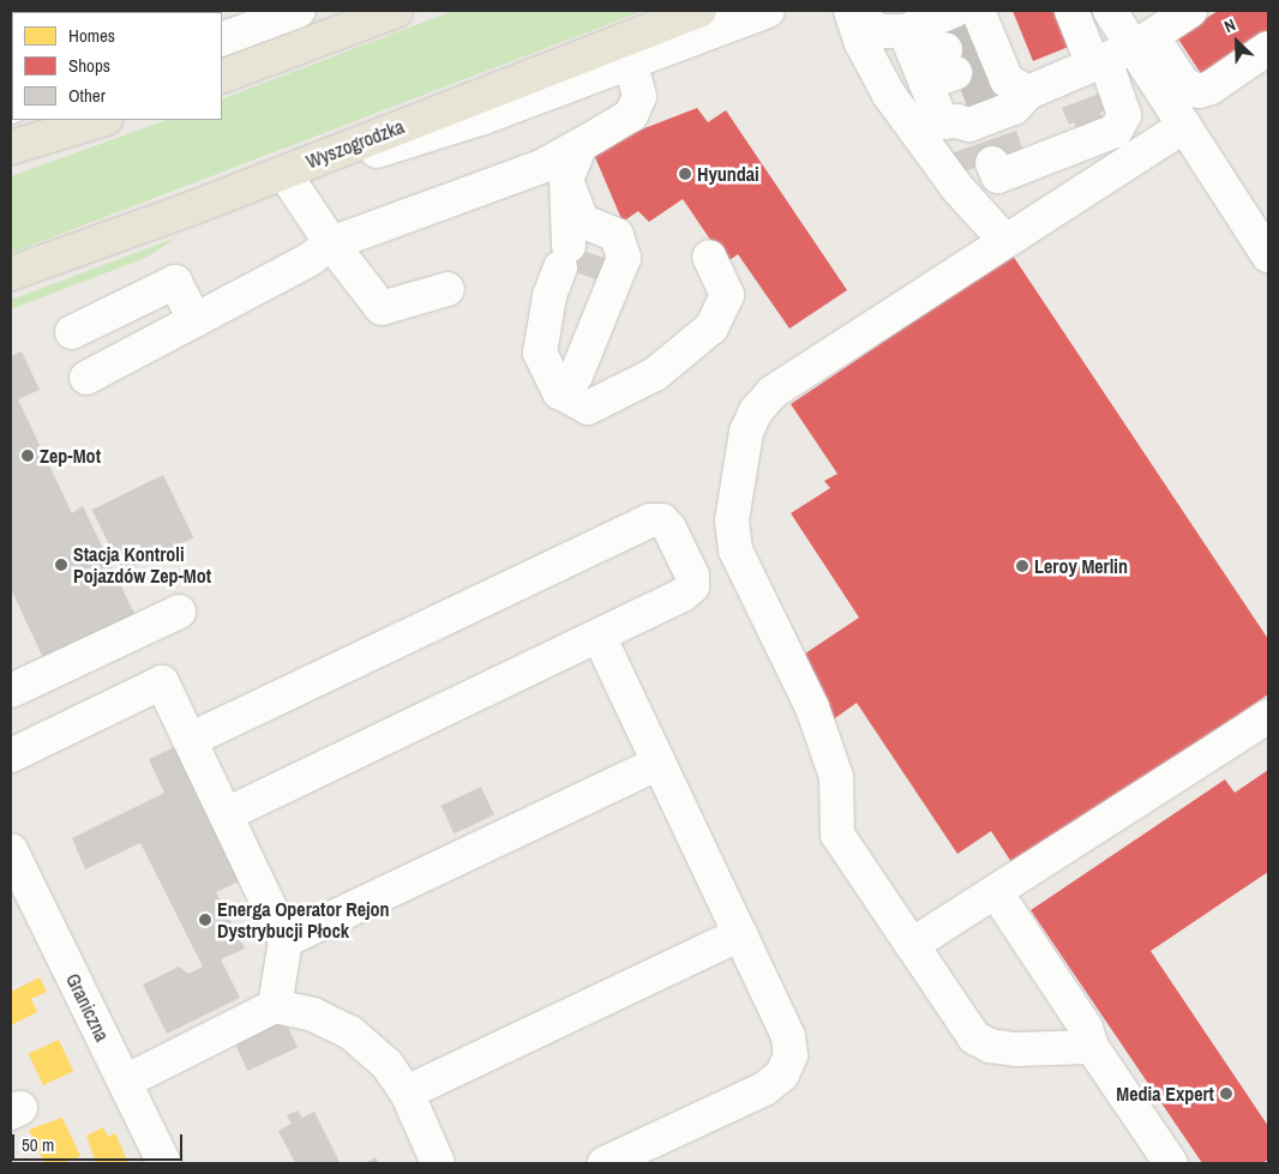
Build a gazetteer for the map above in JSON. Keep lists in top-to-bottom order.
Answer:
{
  "streets": {
    "main road": ["Wyszogrodzka"],
    "street": ["Graniczna"]
  },
  "places": [
    "Hyundai",
    "Zep-Mot",
    "Stacja Kontroli Pojazdów Zep-Mot",
    "Leroy Merlin",
    "Energa Operator Rejon Dystrybucji Płock",
    "Media Expert"
  ],
  "legend": ["Homes", "Shops", "Other"],
  "scale_bar": "50 m",
  "north": "top left"
}
